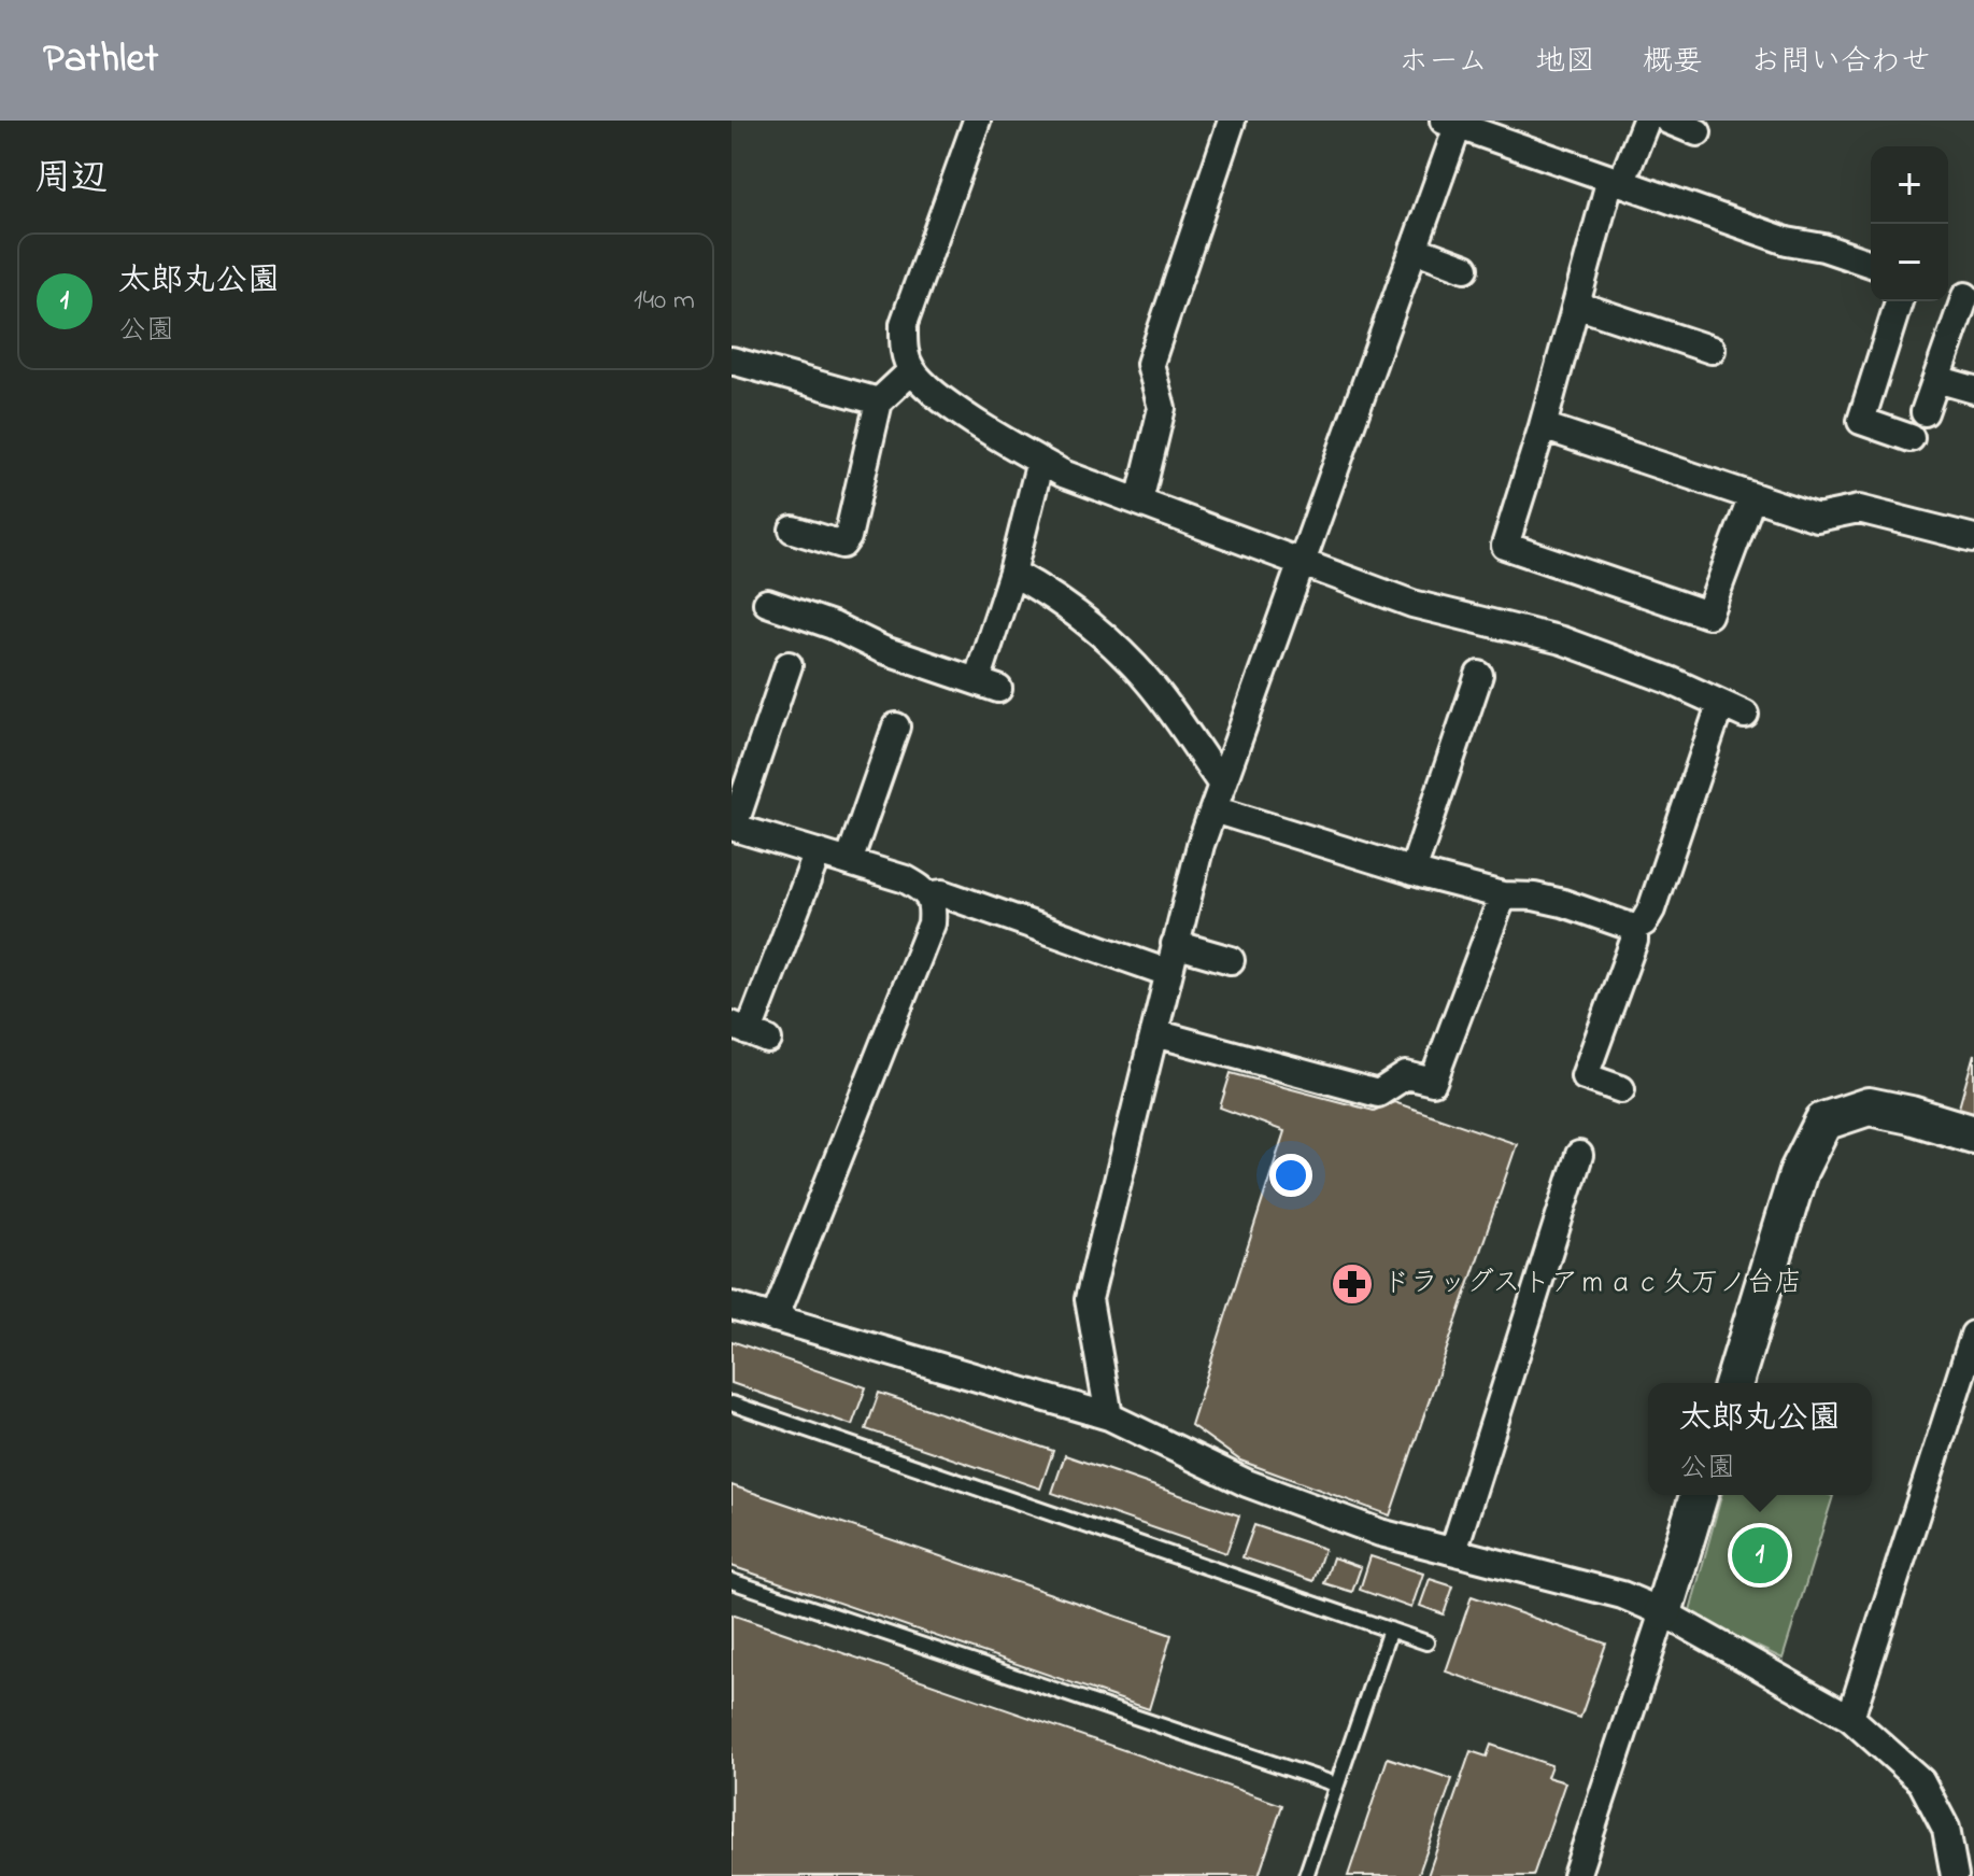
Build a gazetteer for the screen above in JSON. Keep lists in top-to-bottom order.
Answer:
{
  "places": {
    "pharmacy": ["ドラッグストアｍａｃ久万ノ台店"]
  },
  "page": {
    "header": "Pathlet",
    "nav": [
      "ホーム",
      "地図",
      "概要",
      "お問い合わせ"
    ],
    "heading": "周辺",
    "map_buttons": ["+", "−"],
    "list": [
      {
        "mark": "1",
        "name": "太郎丸公園",
        "note": "公園",
        "value": "140 m"
      }
    ],
    "popup": ["太郎丸公園", "公園"],
    "pins": "1"
  }
}
